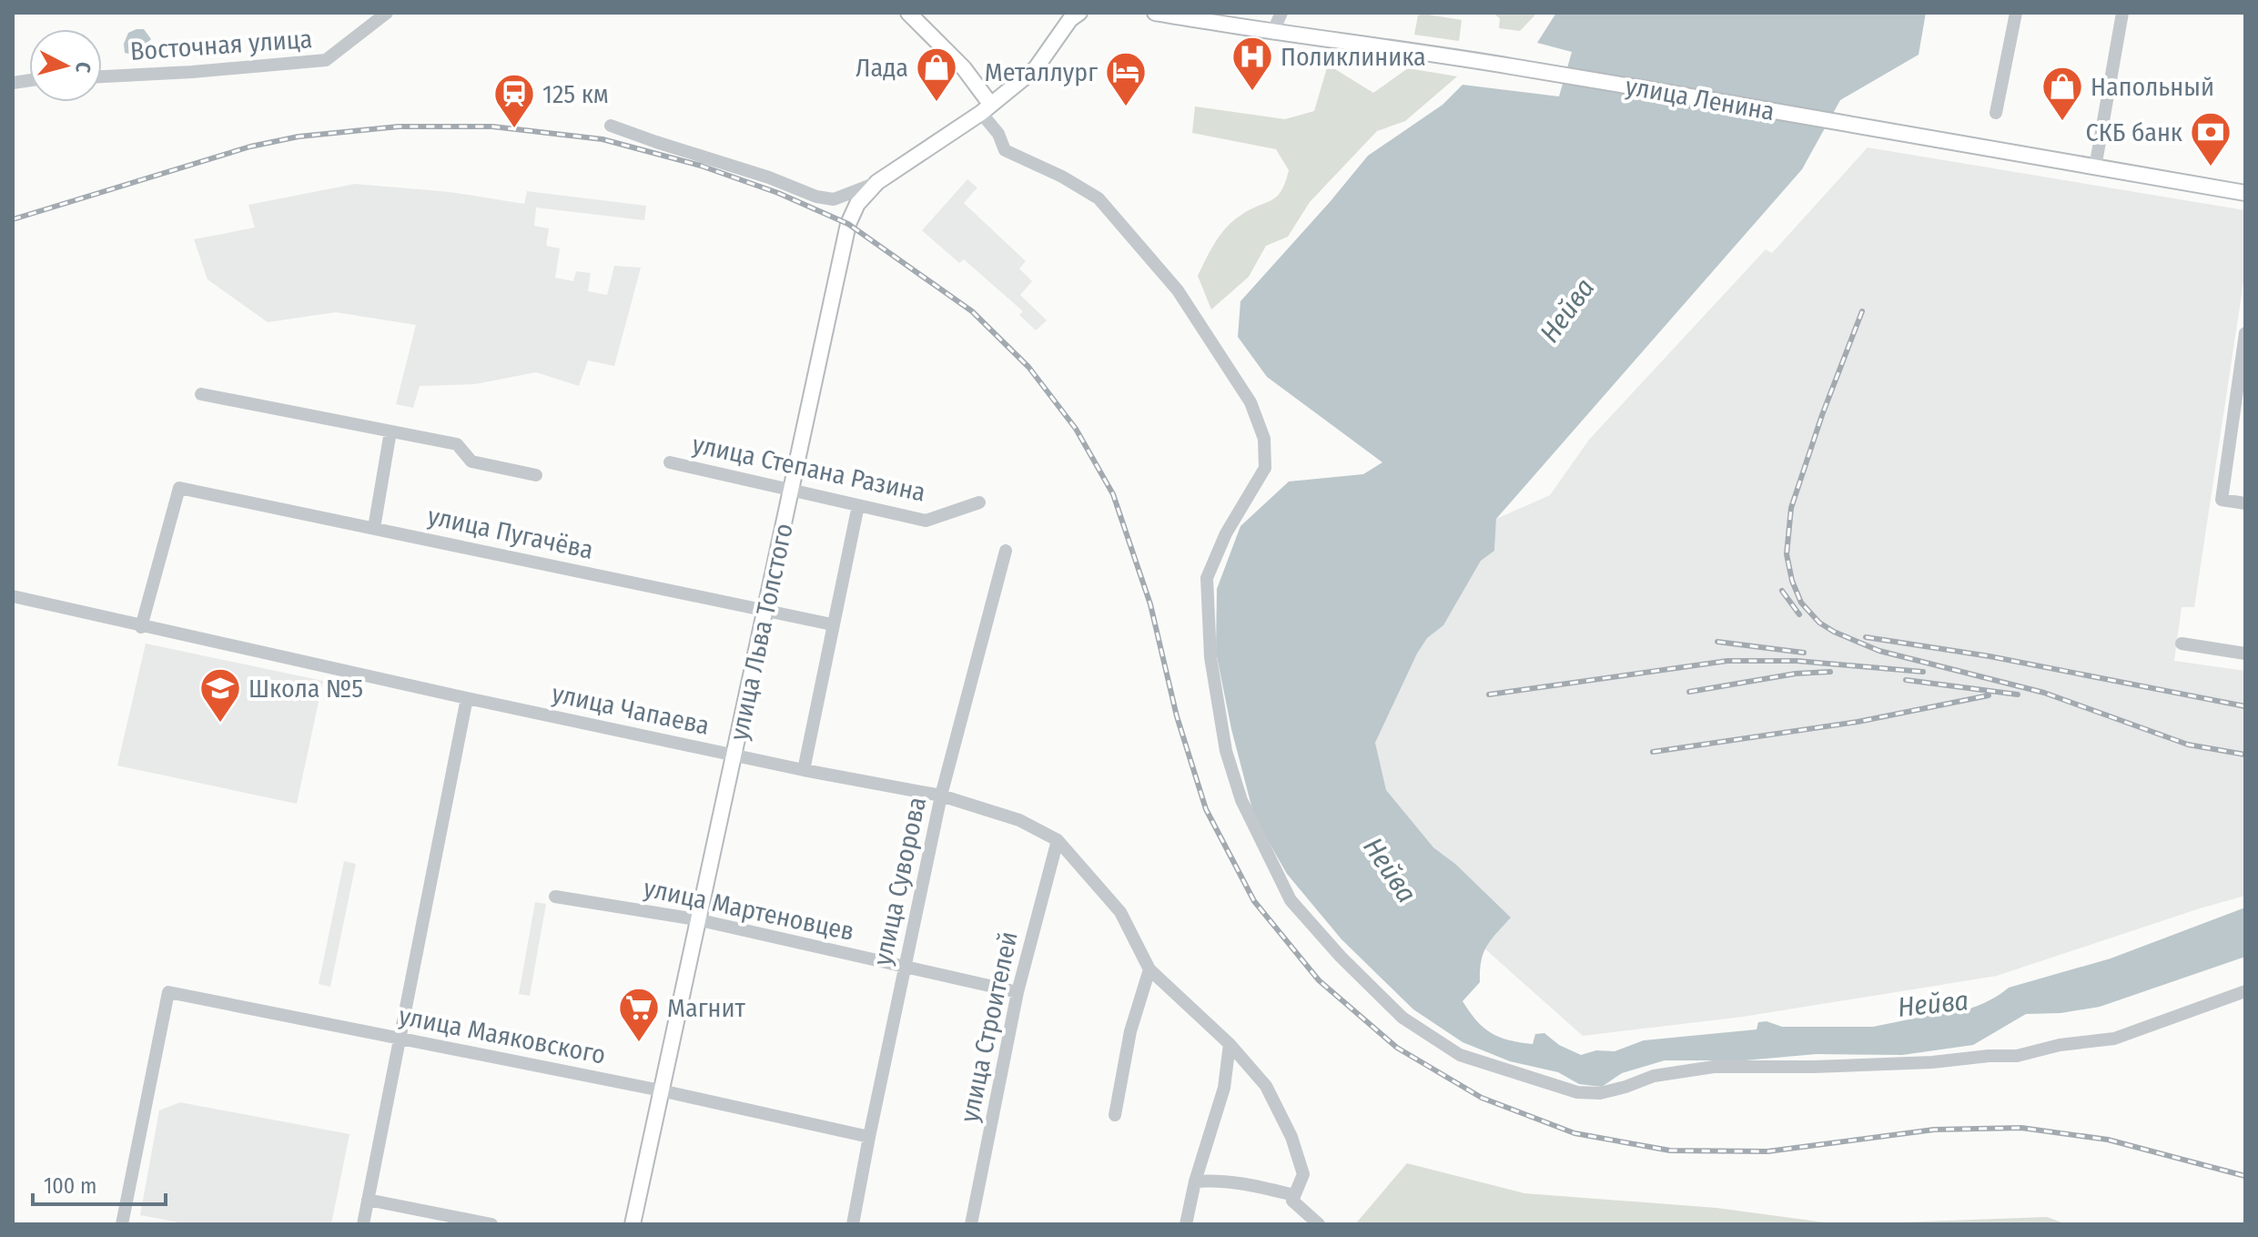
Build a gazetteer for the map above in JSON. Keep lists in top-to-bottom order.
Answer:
{
  "streets": {
    "main road": ["улица Ленина", "улица Льва Толстого"],
    "street": [
      "Восточная улица",
      "улица Степана Разина",
      "улица Пугачёва",
      "улица Чапаева",
      "улица Суворова",
      "улица Мартеновцев",
      "улица Строителей",
      "улица Маяковского"
    ]
  },
  "crossings": [
    ["улица Степана Разина", "улица Льва Толстого"],
    ["улица Пугачёва", "улица Льва Толстого"],
    ["улица Пугачёва", "улица Чапаева"],
    ["улица Льва Толстого", "улица Чапаева"],
    ["улица Льва Толстого", "улица Мартеновцев"],
    ["улица Льва Толстого", "улица Маяковского"],
    ["улица Чапаева", "улица Суворова"],
    ["улица Чапаева", "улица Строителей"],
    ["улица Суворова", "улица Мартеновцев"],
    ["улица Суворова", "улица Маяковского"],
    ["улица Мартеновцев", "улица Строителей"]
  ],
  "water": ["Нейва"],
  "places": {
    "hospital": ["Поликлиника"],
    "shop": ["Лада", "Напольный"],
    "hotel": ["Металлург"],
    "station": ["125 км"],
    "bank": ["СКБ банк"],
    "school or university": ["Школа №5"],
    "supermarket": ["Магнит"]
  },
  "scale_bar": "100 m",
  "north": "right"
}
